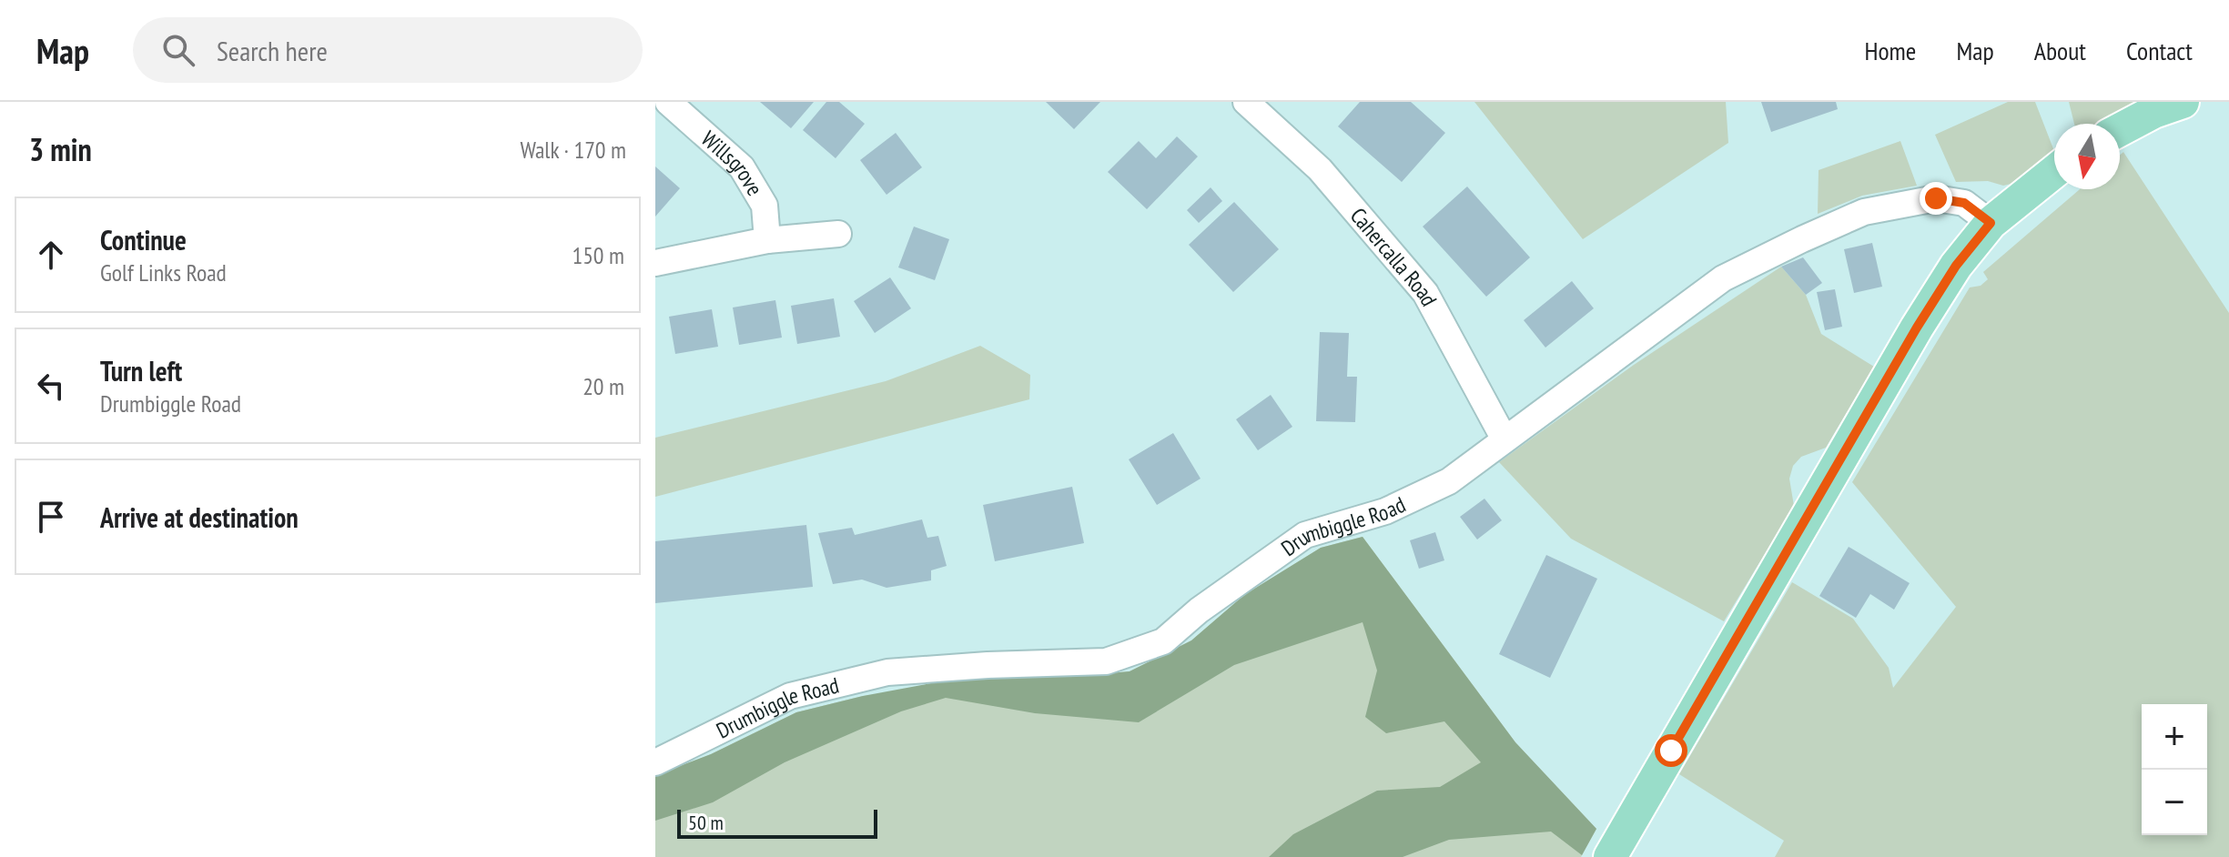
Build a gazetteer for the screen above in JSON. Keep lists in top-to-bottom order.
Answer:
{
  "streets": {
    "street": ["Willsgrove", "Cahercalla Road", "Drumbiggle Road"]
  },
  "crossings": [
    ["Cahercalla Road", "Drumbiggle Road"]
  ],
  "scale_bar": "50 m",
  "north": "bottom",
  "page": {
    "header": "Map",
    "search": "Search here",
    "nav": [
      "Home",
      "Map",
      "About",
      "Contact"
    ],
    "heading": ["3 min", "Walk · 170 m"],
    "list": [
      ["Continue", "Golf Links Road", "150 m"],
      ["Turn left", "Drumbiggle Road", "20 m"],
      "Arrive at destination"
    ],
    "map_buttons": ["+", "−"],
    "scale": "50 m"
  }
}
